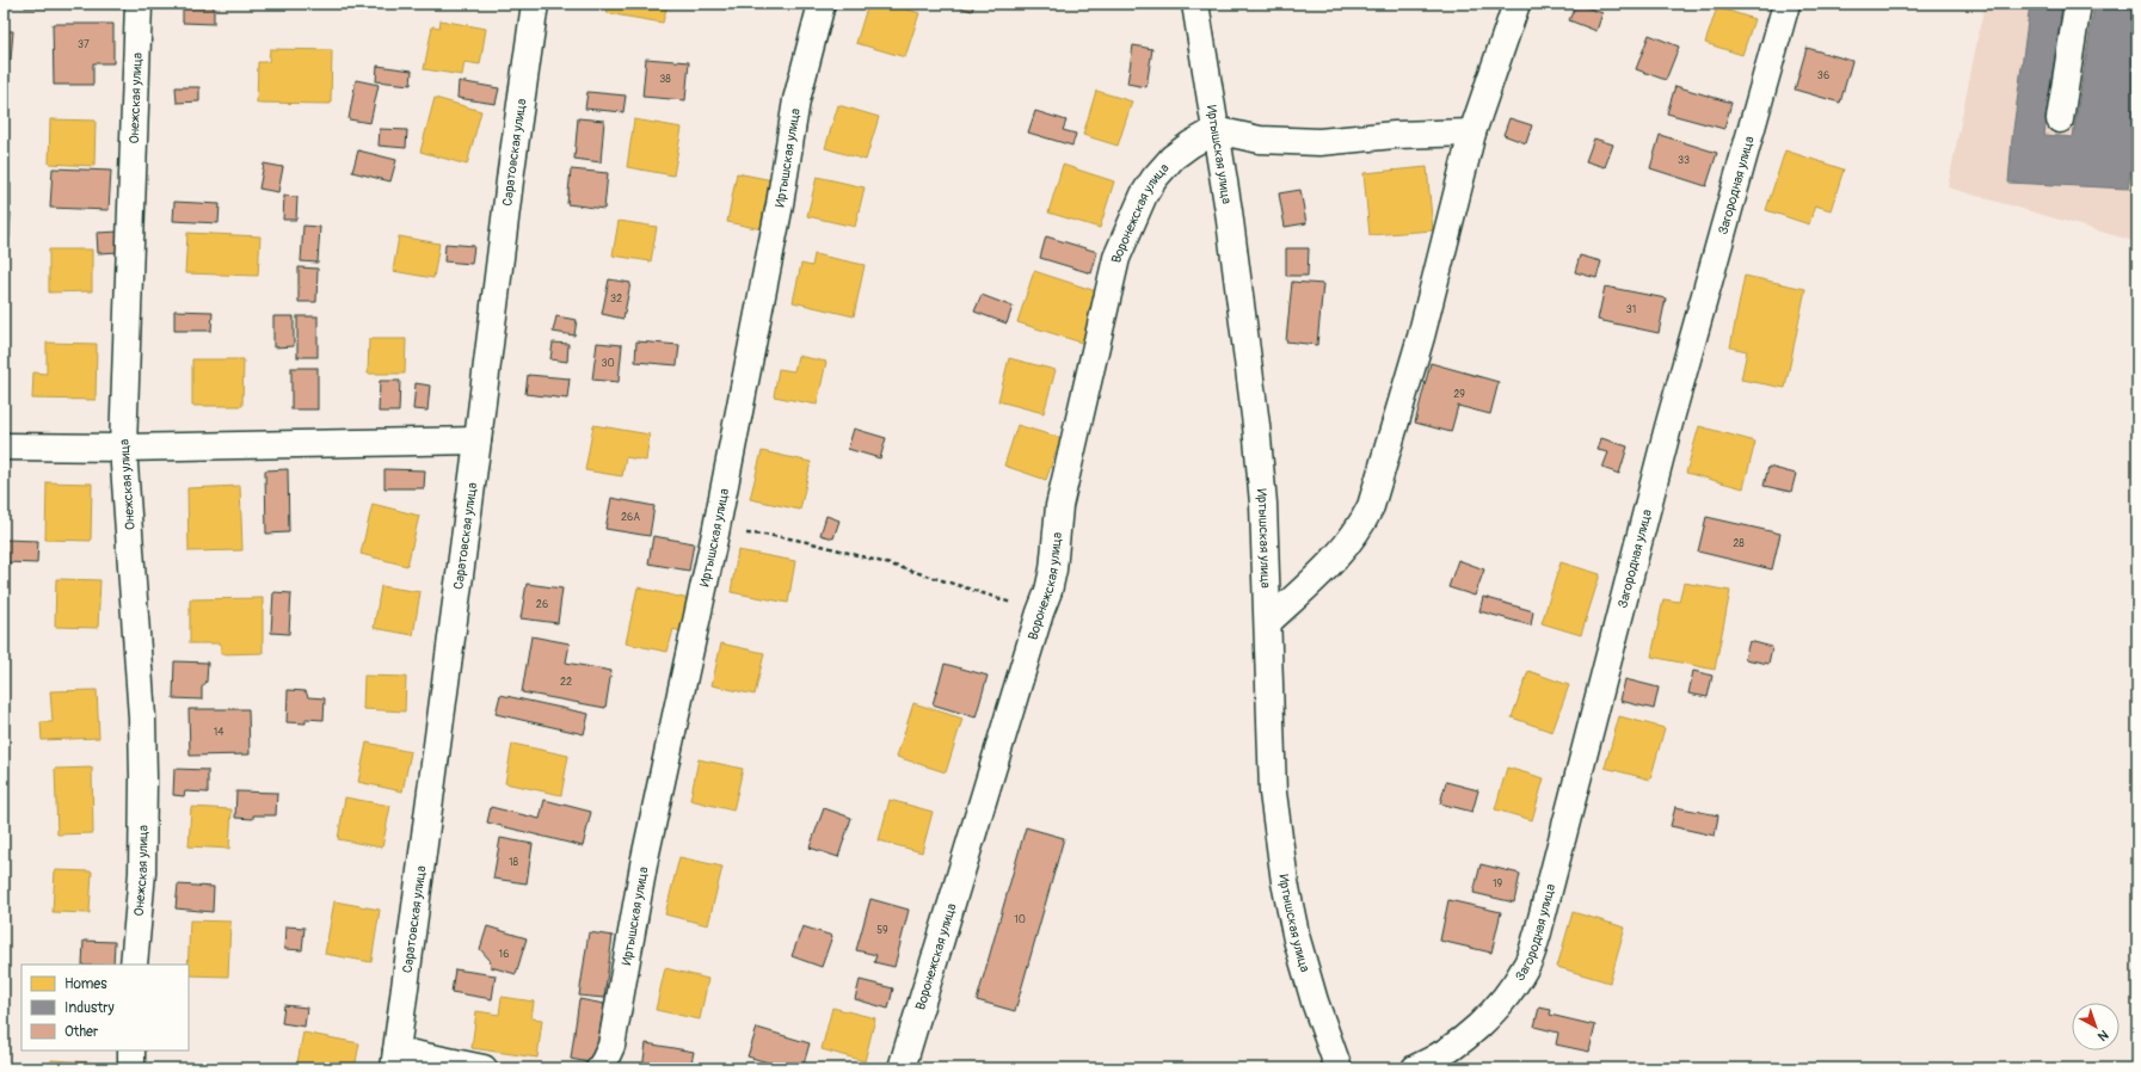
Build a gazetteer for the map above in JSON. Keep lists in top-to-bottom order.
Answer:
{
  "streets": {
    "street": [
      "Онежская улица",
      "Саратовская улица",
      "Иртышская улица",
      "Загородная улица",
      "Воронежская улица"
    ]
  },
  "crossings": [
    ["Иртышская улица", "Воронежская улица"]
  ],
  "house_numbers": [
    "37",
    "36",
    "38",
    "33",
    "32",
    "31",
    "30",
    "29",
    "26А",
    "28",
    "26",
    "22",
    "14",
    "18",
    "19",
    "10",
    "59",
    "16"
  ],
  "legend": ["Homes", "Industry", "Other"],
  "north": "bottom right"
}
